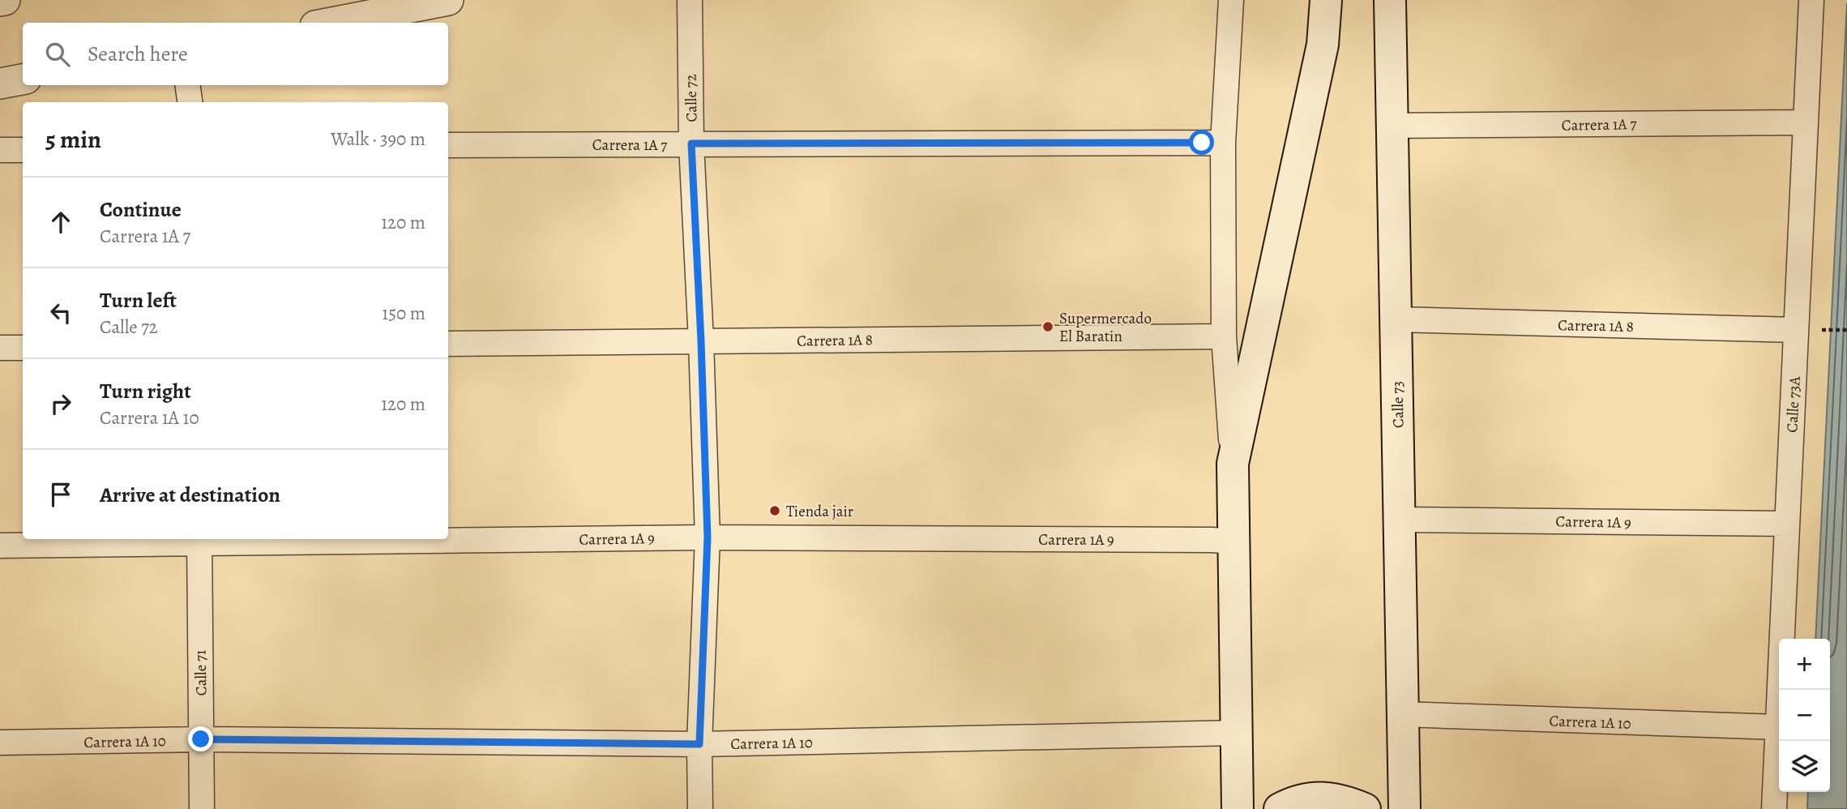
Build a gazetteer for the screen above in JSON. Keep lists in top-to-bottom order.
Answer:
{
  "streets": {
    "main road": ["Calle 73"],
    "street": [
      "Calle 72",
      "Carrera 1A 7",
      "Carrera 1A 8",
      "Calle 73A",
      "Carrera 1A 9",
      "Calle 71",
      "Carrera 1A 10"
    ]
  },
  "crossings": [
    ["Calle 72", "Carrera 1A 7"],
    ["Calle 72", "Carrera 1A 8"],
    ["Calle 72", "Carrera 1A 9"],
    ["Calle 72", "Carrera 1A 10"],
    ["Carrera 1A 7", "Calle 73"],
    ["Carrera 1A 7", "Calle 73A"],
    ["Carrera 1A 8", "Calle 73"],
    ["Carrera 1A 8", "Calle 73A"],
    ["Calle 73", "Carrera 1A 9"],
    ["Calle 73", "Carrera 1A 10"],
    ["Calle 73A", "Carrera 1A 9"],
    ["Calle 73A", "Carrera 1A 10"],
    ["Carrera 1A 9", "Calle 71"],
    ["Calle 71", "Carrera 1A 10"]
  ],
  "places": ["Supermercado El Baratin", "Tienda jair"],
  "page": {
    "search": "Search here",
    "heading": ["5 min", "Walk · 390 m"],
    "list": [
      ["Continue", "Carrera 1A 7", "120 m"],
      ["Turn left", "Calle 72", "150 m"],
      ["Turn right", "Carrera 1A 10", "120 m"],
      "Arrive at destination"
    ],
    "map_buttons": ["+", "−"]
  }
}
